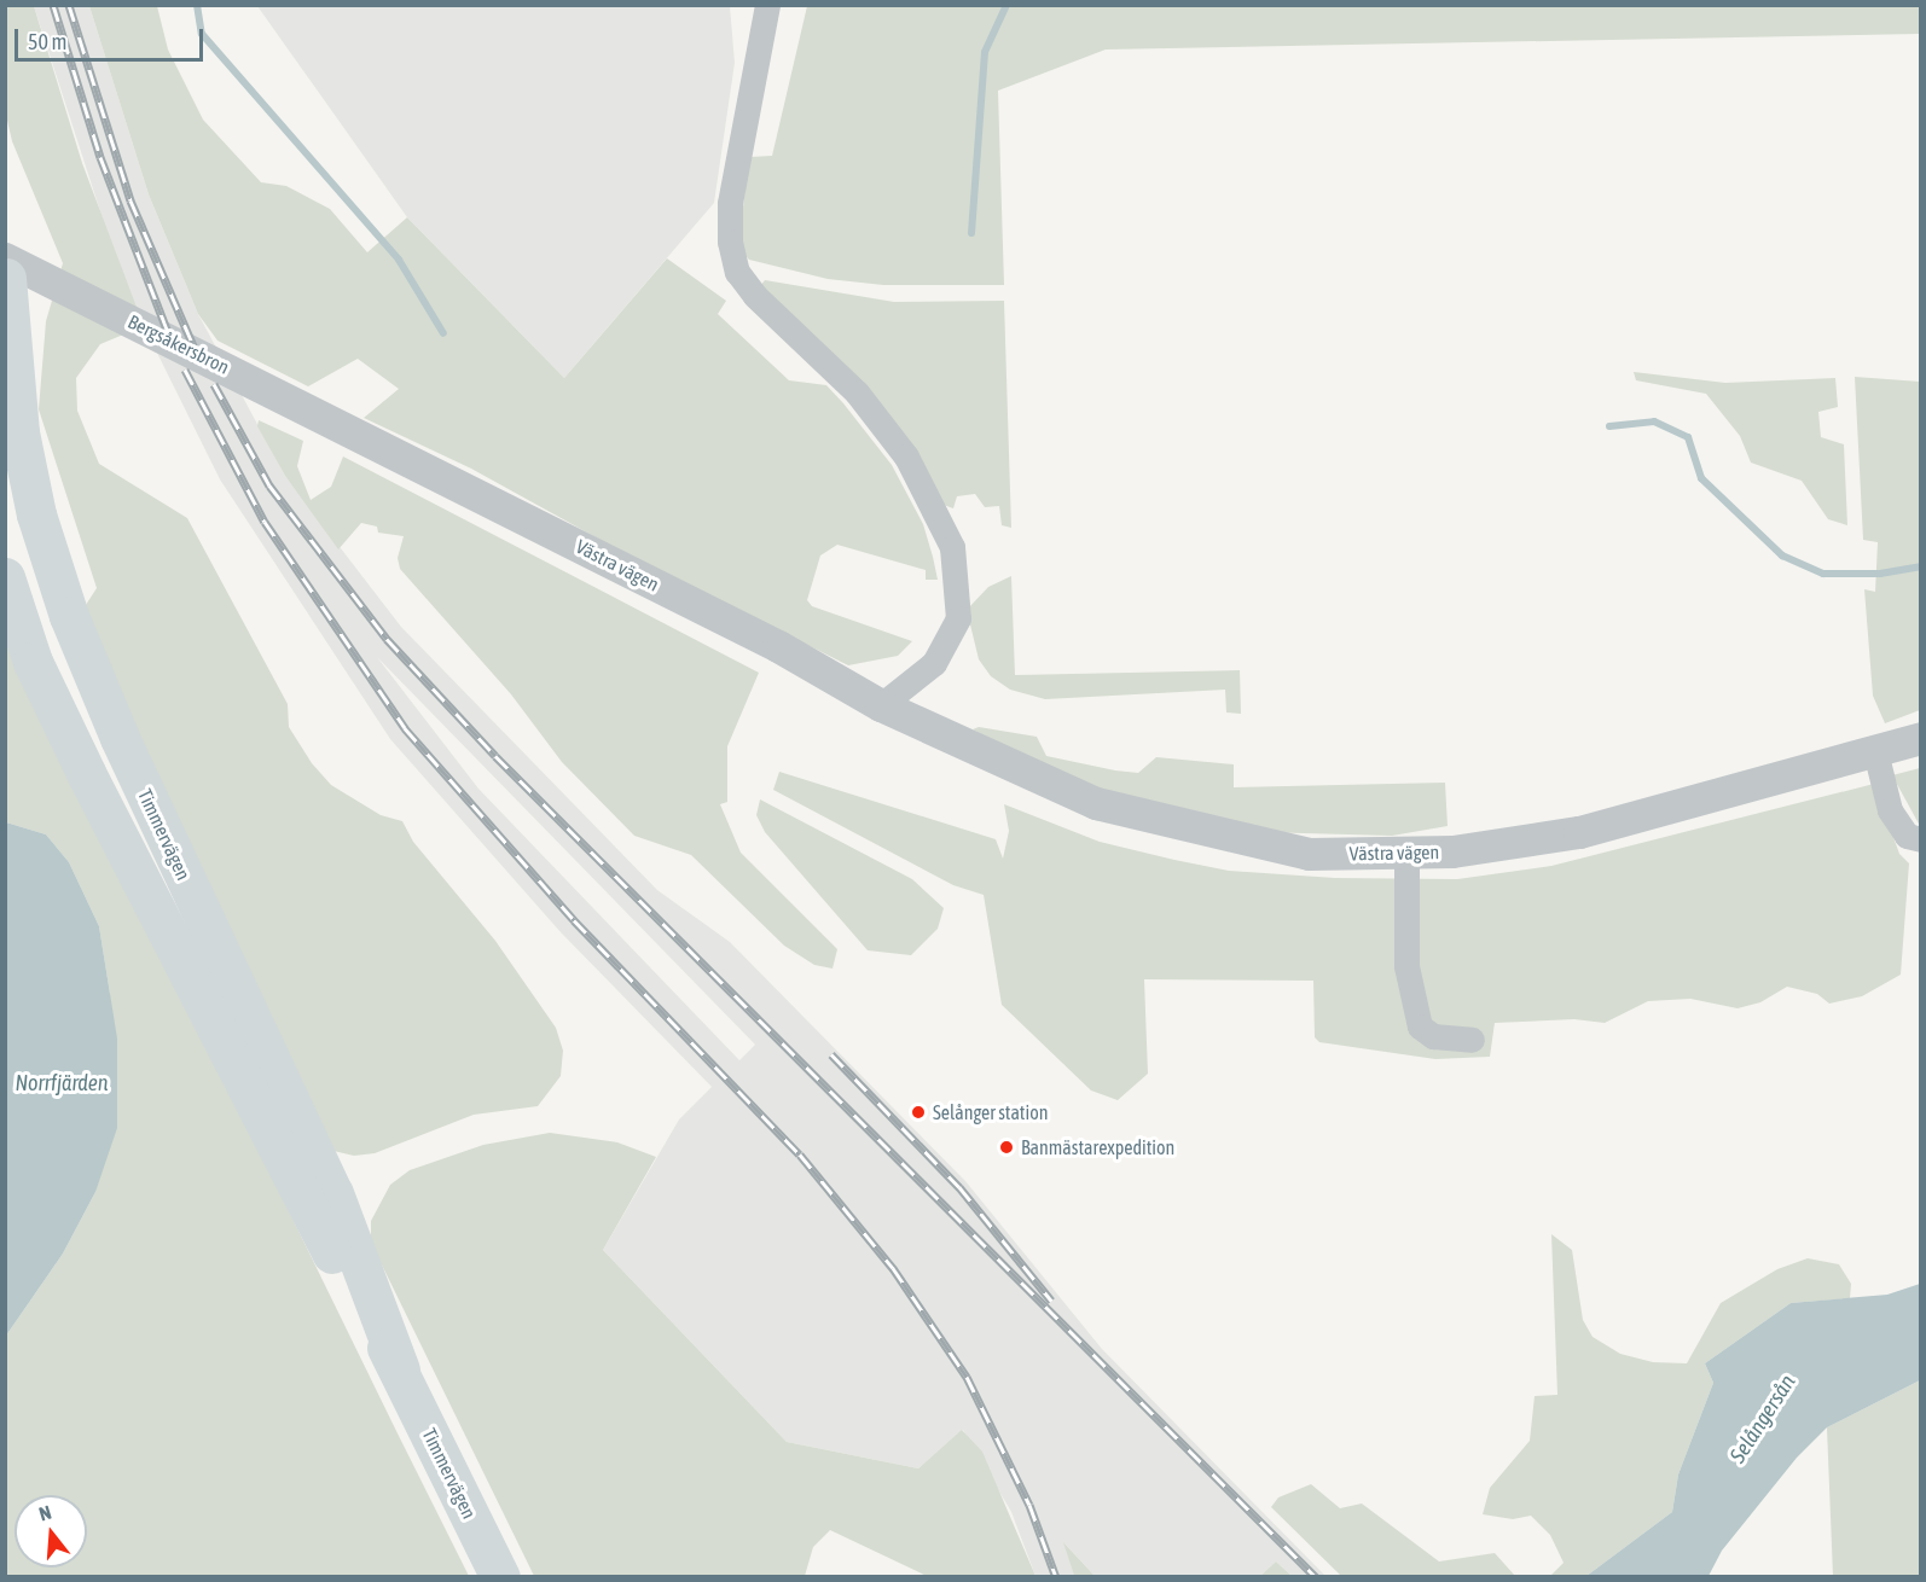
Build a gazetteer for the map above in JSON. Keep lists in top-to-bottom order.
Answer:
{
  "streets": {
    "main road": ["Timmervägen"],
    "street": ["Bergsåkersbron", "Västra vägen"]
  },
  "crossings": [
    ["Bergsåkersbron", "Västra vägen"]
  ],
  "water": ["Norrfjärden", "Selångersån"],
  "places": ["Selånger station", "Banmästarexpedition"],
  "scale_bar": "50 m",
  "north": "top"
}
